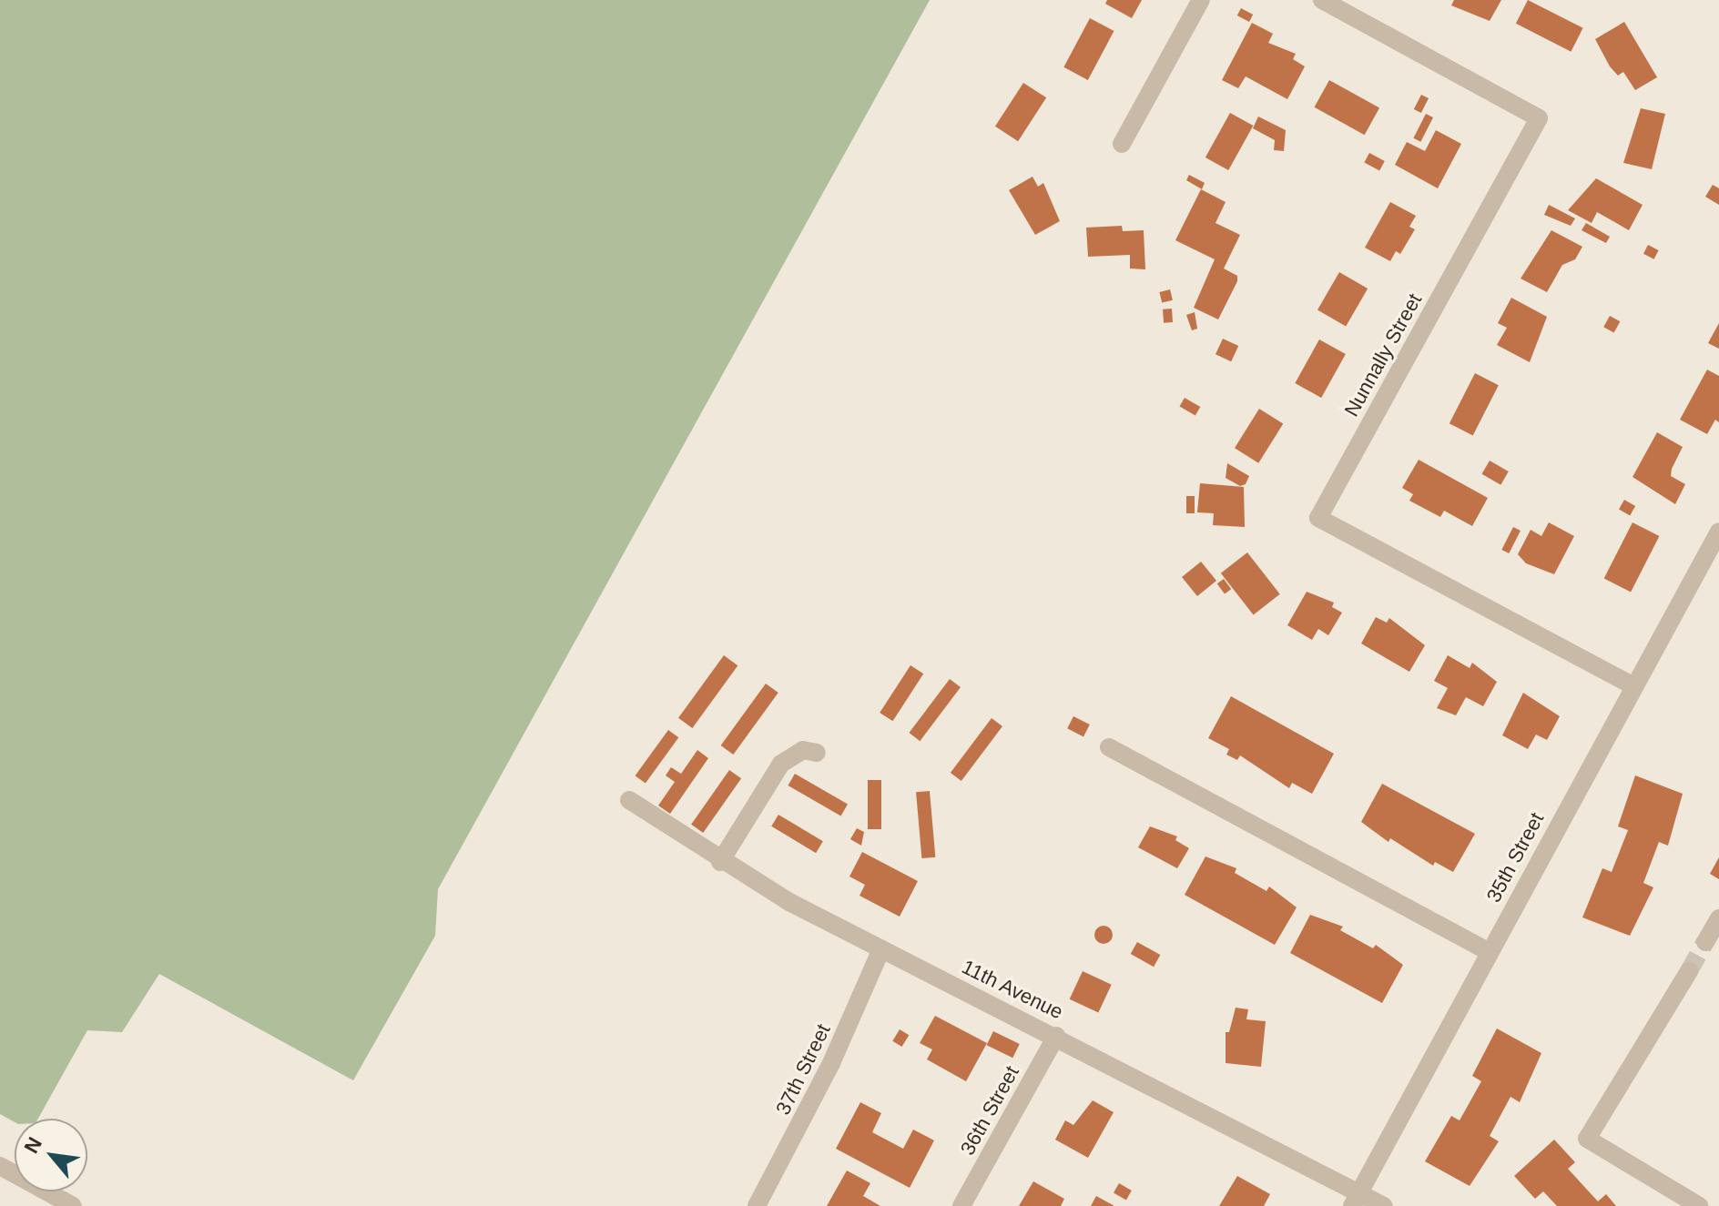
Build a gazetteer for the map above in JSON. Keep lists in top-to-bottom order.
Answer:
{
  "streets": {
    "street": [
      "Nunnally Street",
      "35th Street",
      "11th Avenue",
      "37th Street",
      "36th Street"
    ]
  },
  "crossings": [
    ["Nunnally Street", "35th Street"],
    ["35th Street", "11th Avenue"],
    ["11th Avenue", "37th Street"],
    ["11th Avenue", "36th Street"]
  ],
  "north": "top left"
}
